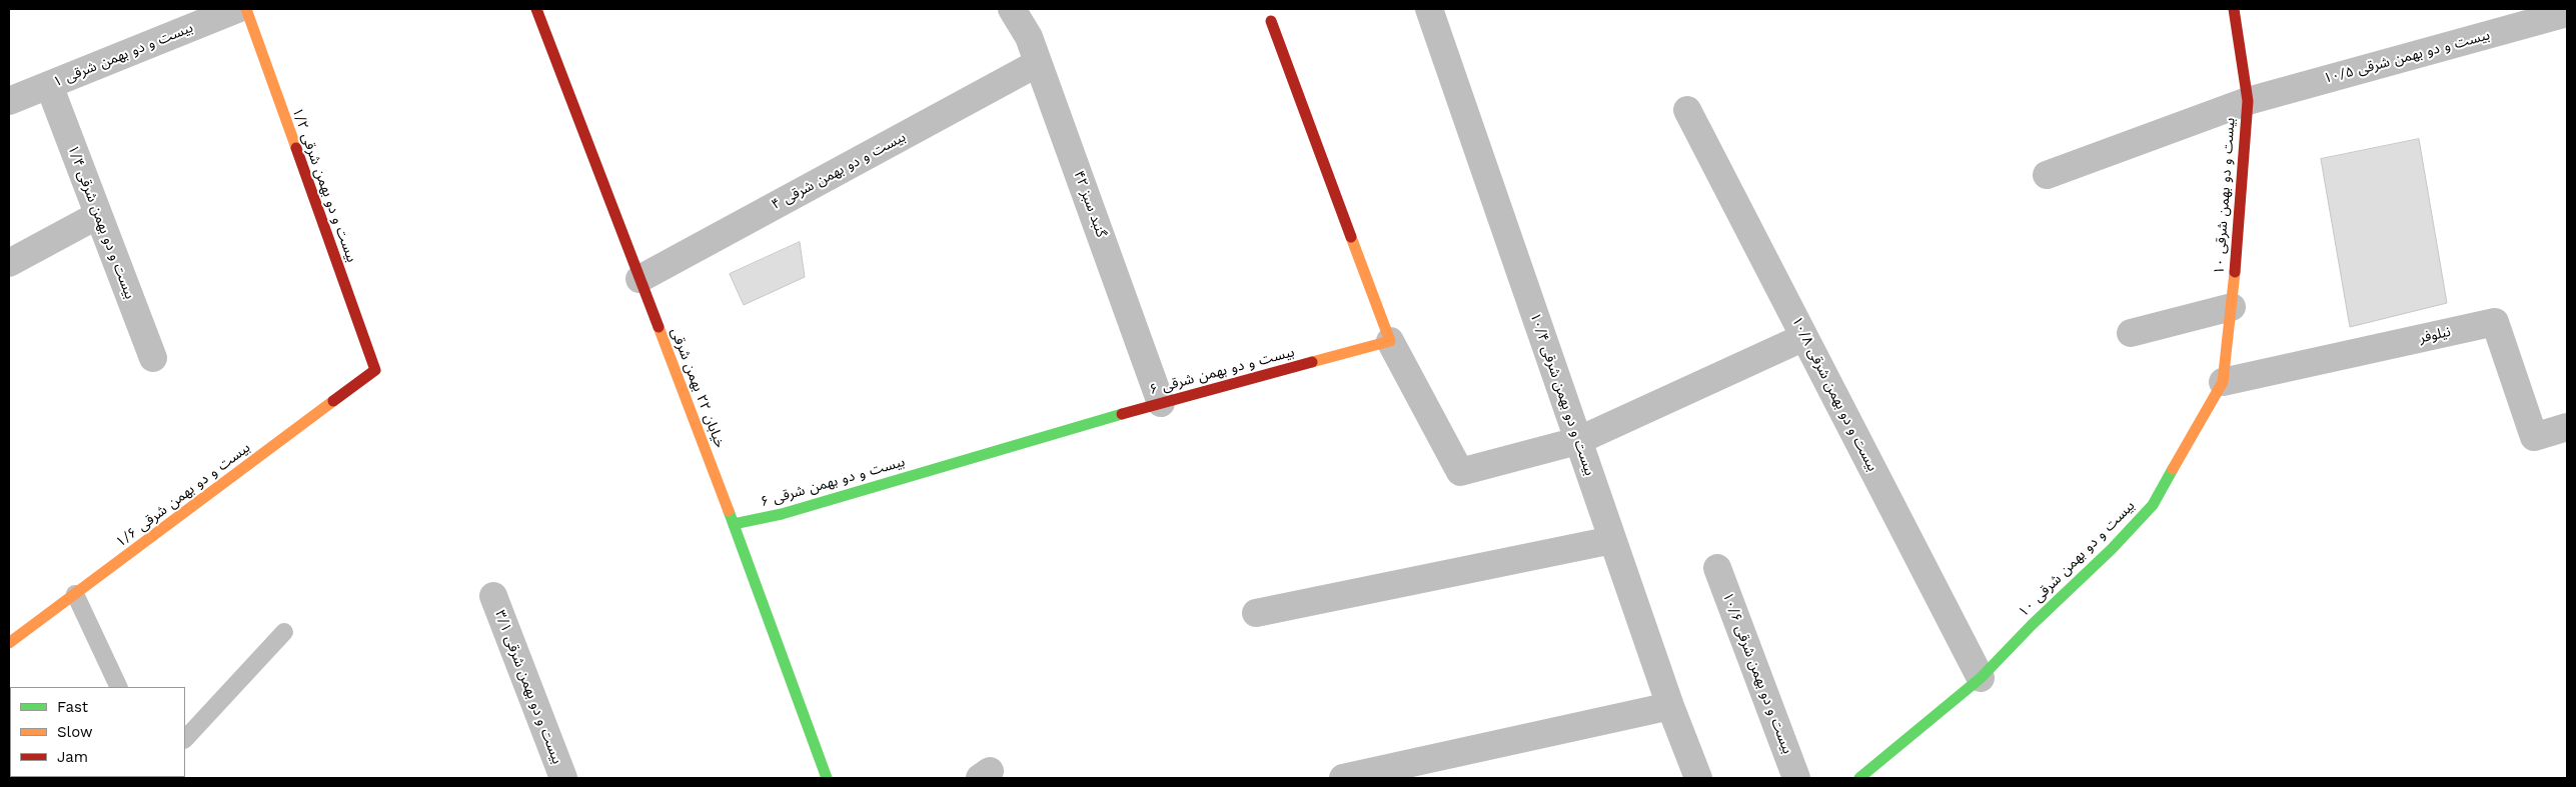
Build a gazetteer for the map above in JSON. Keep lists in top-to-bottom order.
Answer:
{
  "streets": {
    "street": [
      "بیست و دو بهمن شرقی ۱",
      "بیست و دو بهمن شرقی ۱۰/۵",
      "بیست و دو بهمن شرقی ۴",
      "بیست و دو بهمن شرقی ۱/۲",
      "بیست و دو بهمن شرقی ۱۰",
      "گنبد سبز ۴۲",
      "بیست و دو بهمن شرقی ۱/۴",
      "نیلوفر",
      "بیست و دو بهمن شرقی ۶",
      "خیابان ۲۲ بهمن شرقی",
      "بیست و دو بهمن شرقی ۱۰/۴",
      "بیست و دو بهمن شرقی ۱۰/۸",
      "بیست و دو بهمن شرقی ۱/۶",
      "بیست و دو بهمن شرقی ۱۰/۶",
      "بیست و دو بهمن شرقی ۳/۱"
    ]
  },
  "crossings": [
    ["بیست و دو بهمن شرقی ۱", "بیست و دو بهمن شرقی ۱/۴"],
    ["بیست و دو بهمن شرقی ۱۰/۵", "بیست و دو بهمن شرقی ۱۰"],
    ["بیست و دو بهمن شرقی ۴", "گنبد سبز ۴۲"],
    ["بیست و دو بهمن شرقی ۴", "خیابان ۲۲ بهمن شرقی"],
    ["بیست و دو بهمن شرقی ۱/۲", "بیست و دو بهمن شرقی ۱/۶"],
    ["بیست و دو بهمن شرقی ۱۰", "نیلوفر"],
    ["بیست و دو بهمن شرقی ۱۰", "بیست و دو بهمن شرقی ۱۰/۸"],
    ["گنبد سبز ۴۲", "بیست و دو بهمن شرقی ۶"],
    ["بیست و دو بهمن شرقی ۶", "خیابان ۲۲ بهمن شرقی"]
  ],
  "legend": ["Fast", "Slow", "Jam"]
}
